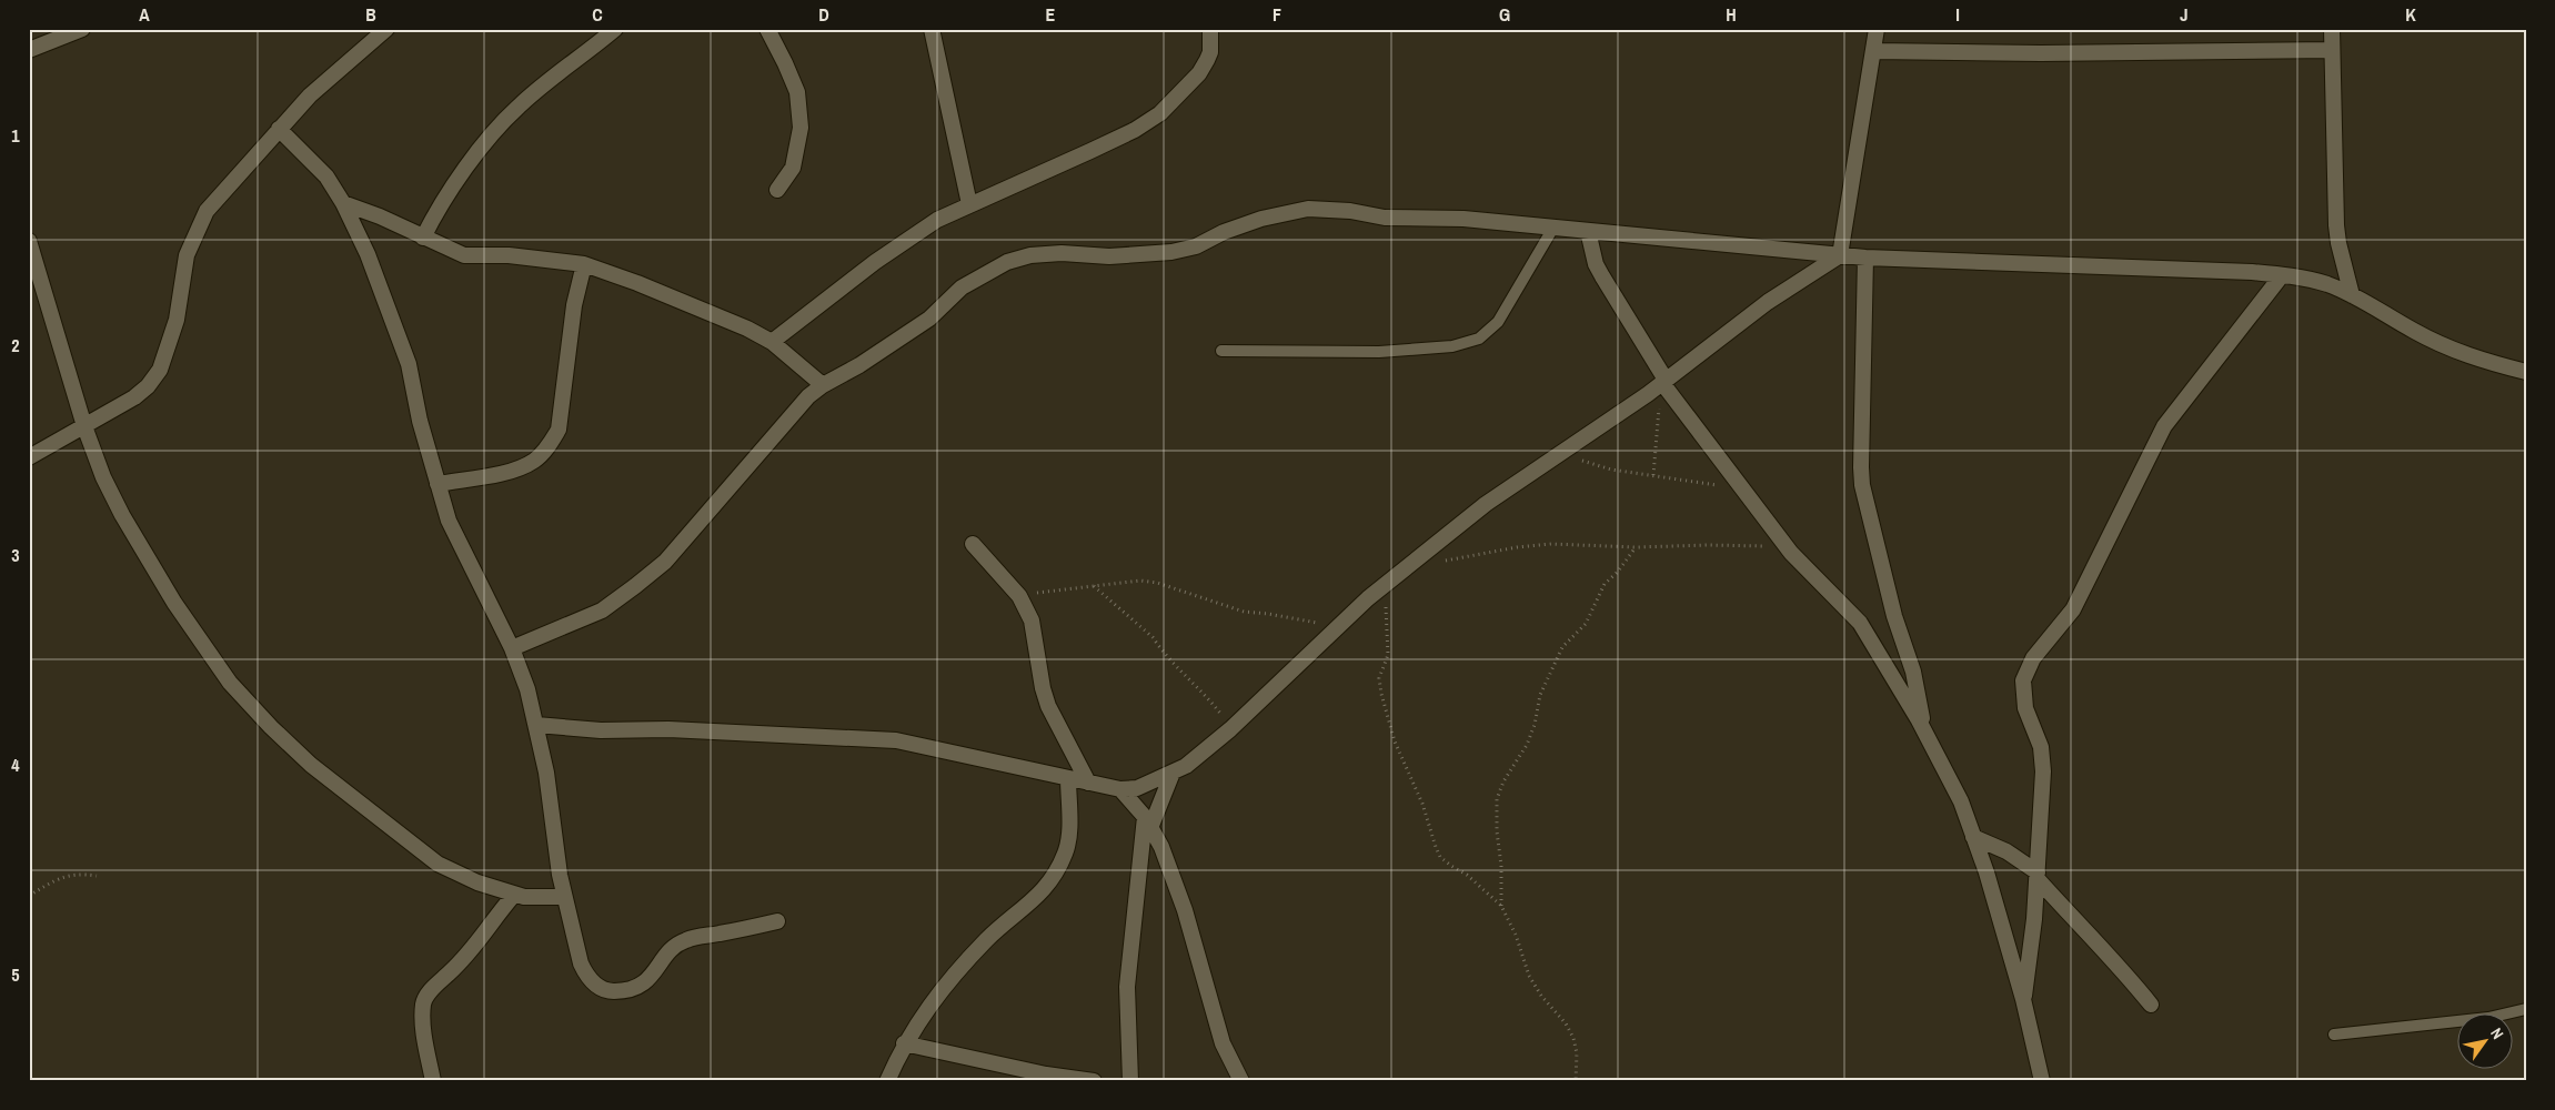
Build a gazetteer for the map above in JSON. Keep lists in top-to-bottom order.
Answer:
{
  "north": "top right",
  "grid": {
    "columns": [
      "A",
      "B",
      "C",
      "D",
      "E",
      "F",
      "G",
      "H",
      "I",
      "J",
      "K"
    ],
    "rows": [
      "1",
      "2",
      "3",
      "4",
      "5"
    ]
  }
}
